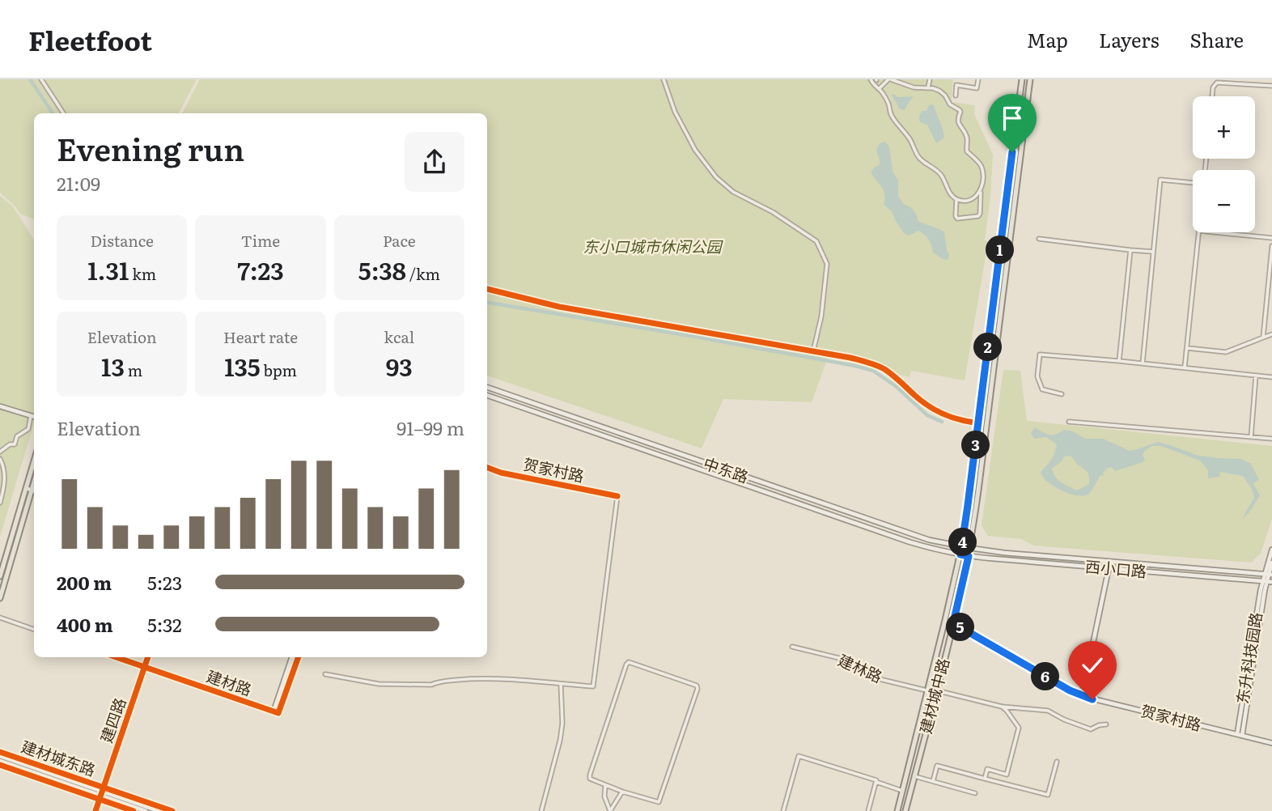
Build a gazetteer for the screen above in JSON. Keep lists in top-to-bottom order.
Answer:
{
  "streets": {
    "main road": [
      "贺家村路",
      "中东路",
      "西小口路",
      "东升科技园路",
      "建材城中路",
      "建材城东路"
    ],
    "street": ["建林路", "建材路", "建四路"]
  },
  "crossings": [
    ["贺家村路", "东升科技园路"],
    ["贺家村路", "建材城中路"],
    ["中东路", "西小口路"],
    ["中东路", "建材城中路"],
    ["西小口路", "东升科技园路"],
    ["西小口路", "建材城中路"],
    ["建林路", "建材城中路"],
    ["建材路", "建四路"],
    ["建四路", "建材城东路"]
  ],
  "parks": ["东小口城市休闲公园"],
  "page": {
    "header": "Fleetfoot",
    "nav": ["Map", "Layers", "Share"],
    "map_buttons": ["+", "−"],
    "heading": ["Evening run", "21:09"],
    "stats": [
      ["Distance", "1.31 km"],
      ["Time", "7:23"],
      ["Pace", "5:38 /km"],
      ["Elevation", "13 m"],
      ["Heart rate", "135 bpm"],
      ["kcal", "93"]
    ],
    "pins": [
      "1",
      "2",
      "3",
      "4",
      "5",
      "6"
    ],
    "chart": ["Elevation", "91–99 m"],
    "list": [
      {
        "name": "200 m",
        "note": "5:23"
      },
      {
        "name": "400 m",
        "note": "5:32"
      }
    ]
  }
}
